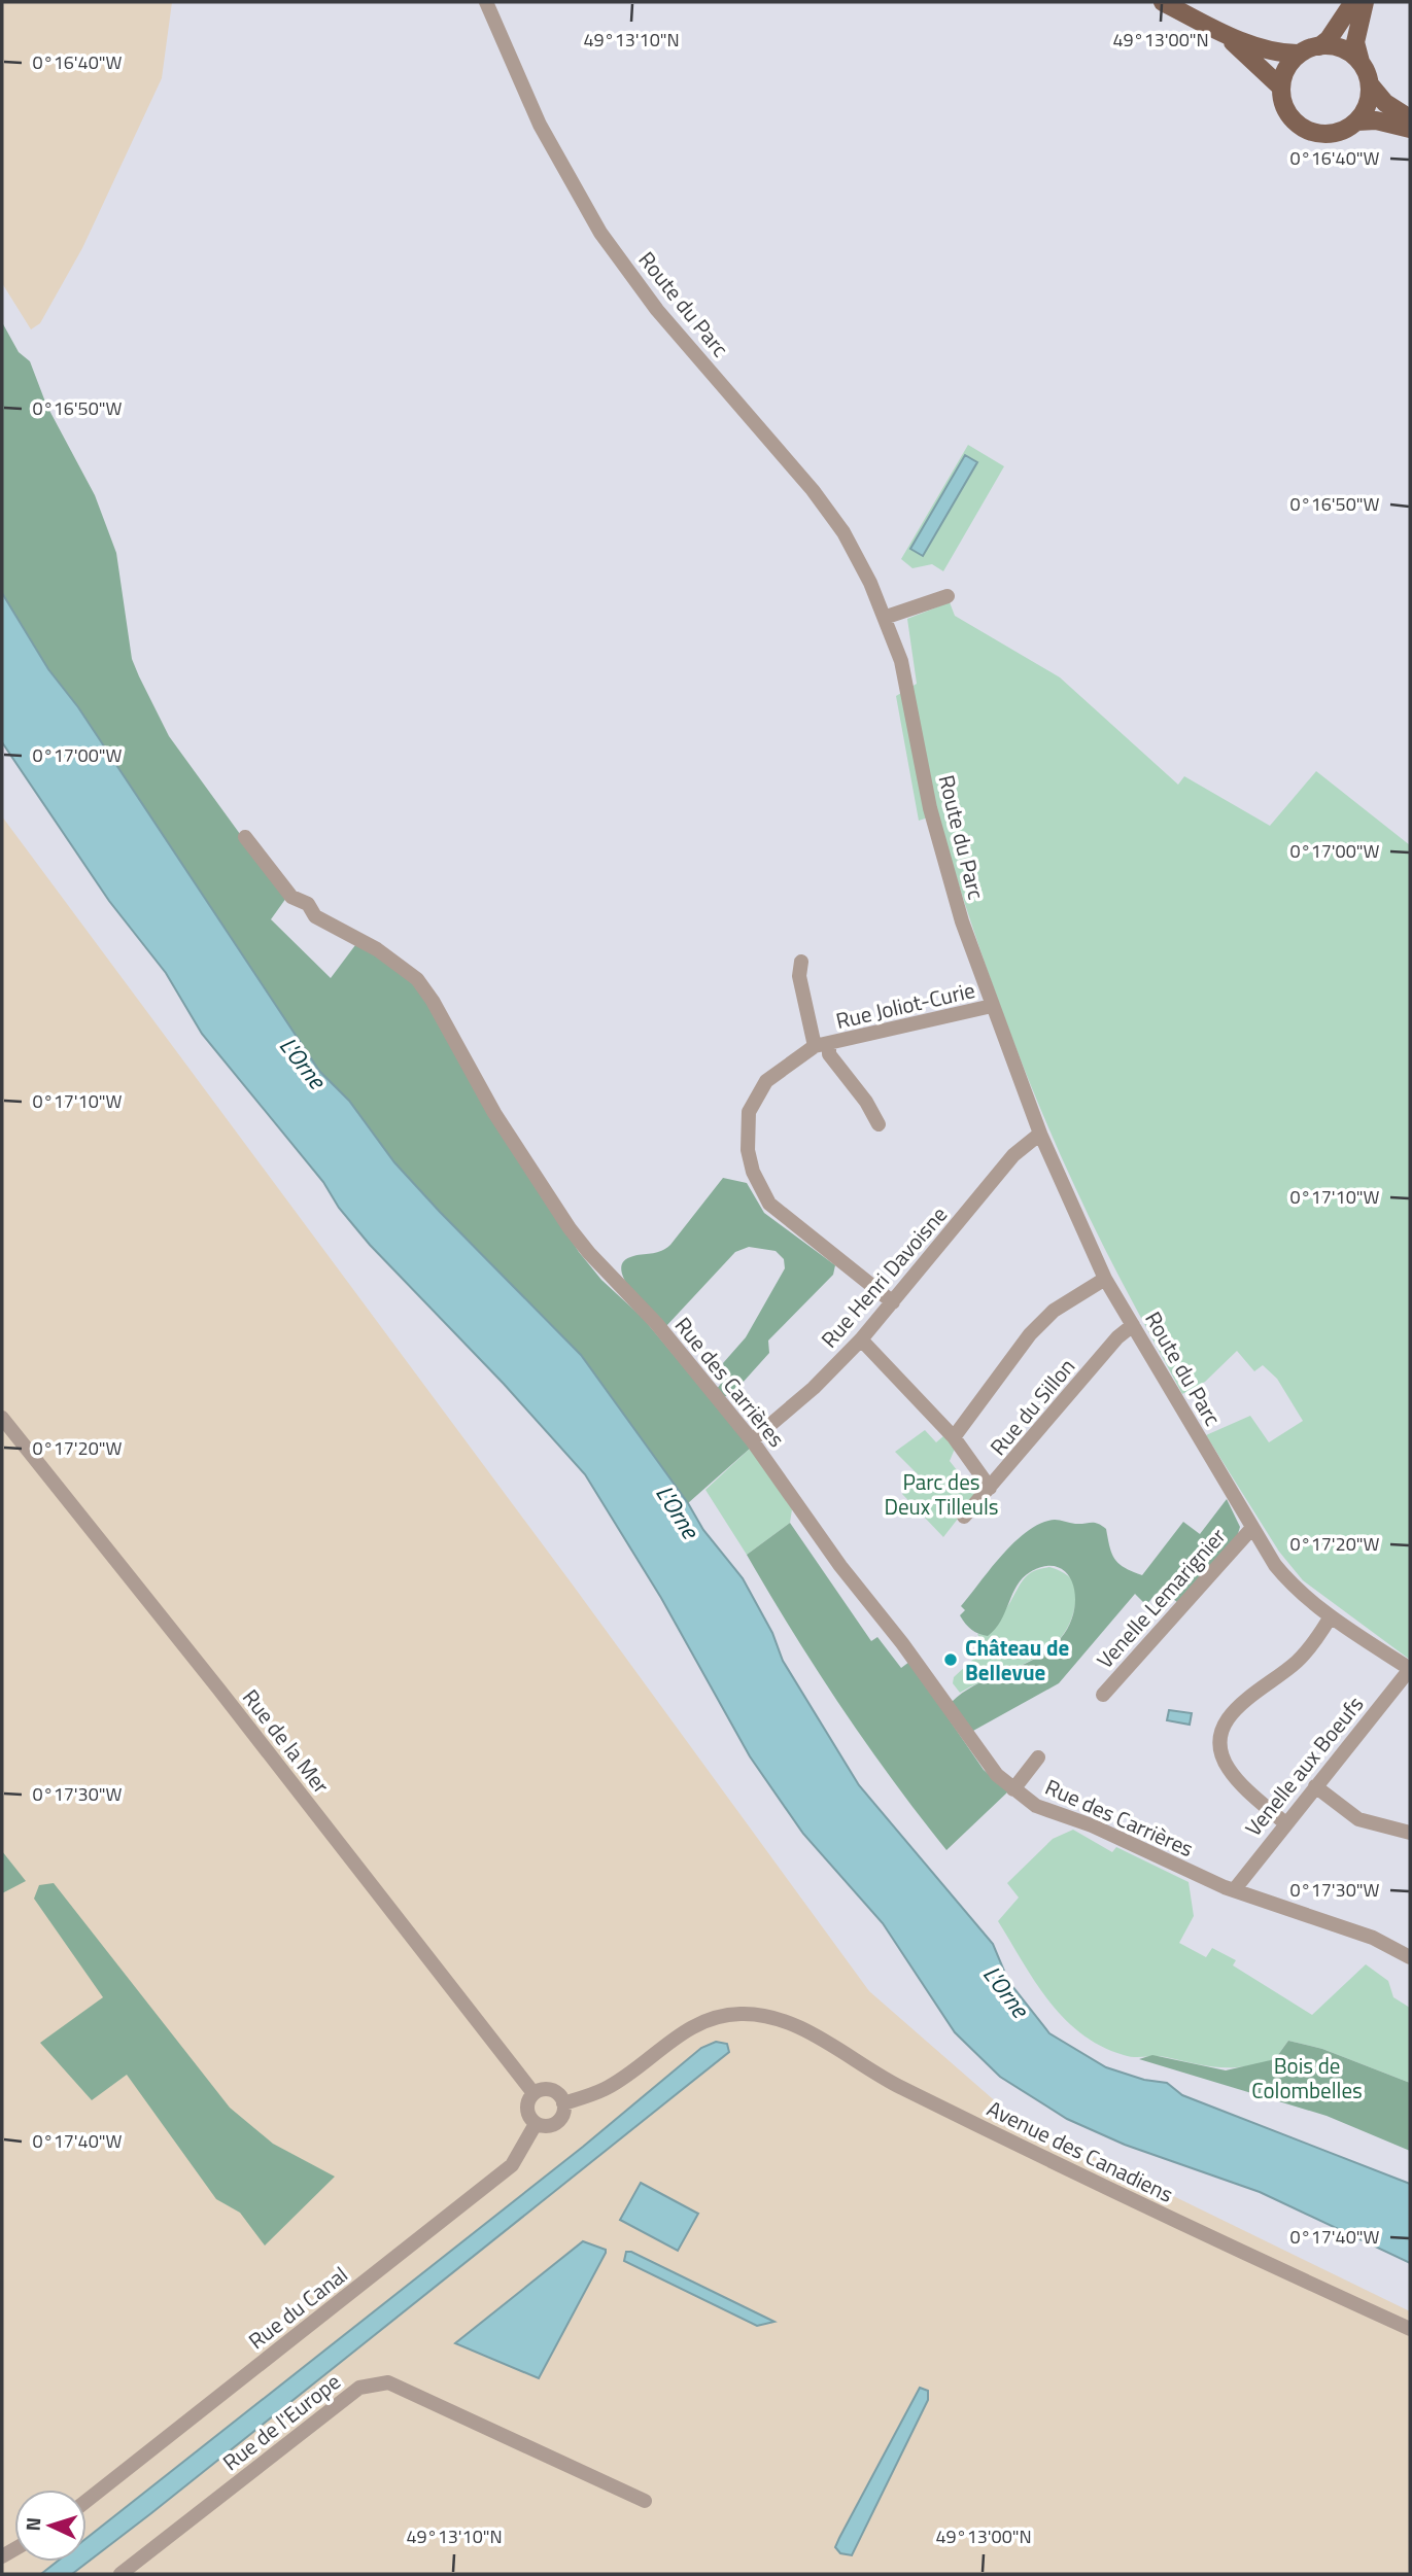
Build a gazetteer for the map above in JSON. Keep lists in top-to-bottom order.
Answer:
{
  "streets": {
    "street": [
      "Route du Parc",
      "Rue Joliot-Curie",
      "Rue Henri Davoisne",
      "Rue des Carrières",
      "Rue du Sillon",
      "Venelle Lemarignier",
      "Rue de la Mer",
      "Venelle aux Boeufs",
      "Avenue des Canadiens",
      "Rue du Canal",
      "Rue de l'Europe"
    ]
  },
  "crossings": [
    ["Route du Parc", "Rue Joliot-Curie"],
    ["Route du Parc", "Rue Henri Davoisne"],
    ["Route du Parc", "Rue du Sillon"],
    ["Route du Parc", "Venelle Lemarignier"],
    ["Route du Parc", "Venelle aux Boeufs"],
    ["Rue Joliot-Curie", "Rue Henri Davoisne"],
    ["Rue Henri Davoisne", "Rue des Carrières"],
    ["Rue des Carrières", "Venelle aux Boeufs"],
    ["Rue de la Mer", "Avenue des Canadiens"],
    ["Rue de la Mer", "Rue du Canal"],
    ["Avenue des Canadiens", "Rue du Canal"]
  ],
  "water": ["L'Orne"],
  "parks": ["Parc des Deux Tilleuls", "Bois de Colombelles"],
  "places": ["Château de Bellevue"],
  "north": "left",
  "coordinates": [
    "49°13'10\"N",
    "49°13'00\"N",
    "0°16'40\"W",
    "0°16'50\"W",
    "0°17'00\"W",
    "0°17'10\"W",
    "0°17'20\"W",
    "0°17'30\"W",
    "0°17'40\"W"
  ]
}
